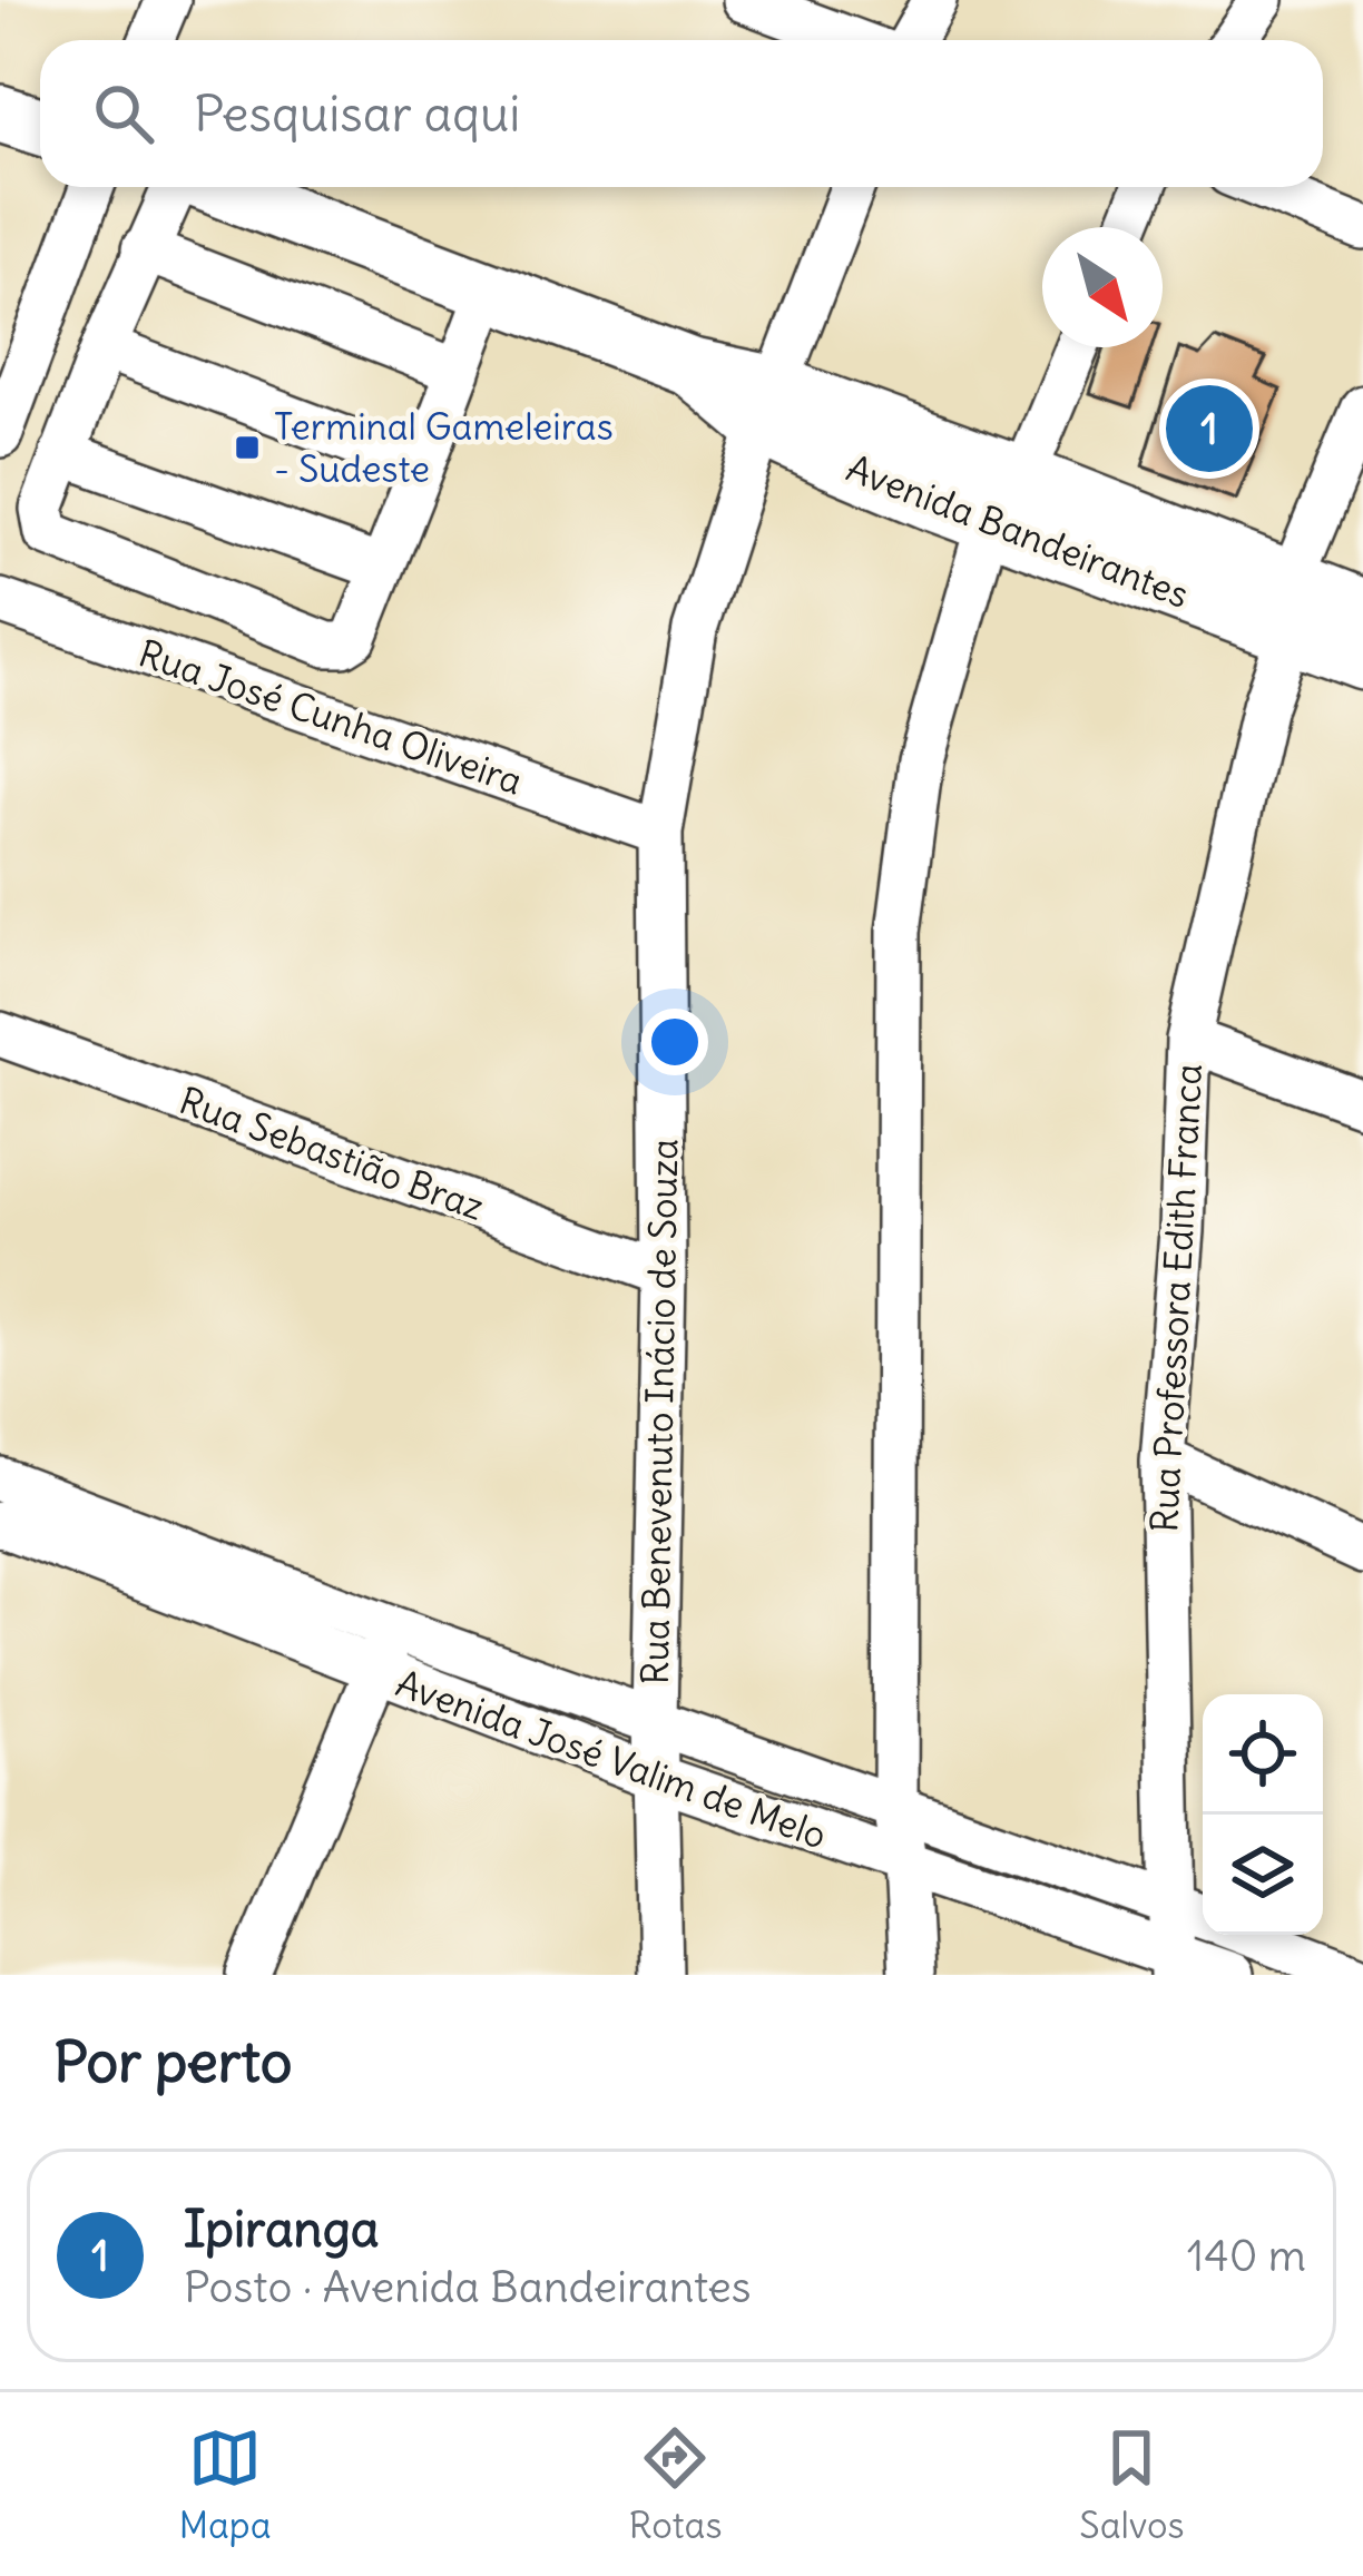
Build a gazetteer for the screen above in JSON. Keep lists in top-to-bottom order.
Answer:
{
  "streets": {
    "main road": ["Avenida Bandeirantes"],
    "street": [
      "Rua José Cunha Oliveira",
      "Rua Sebastião Braz",
      "Rua Professora Edith Franca",
      "Rua Benevenuto Inácio de Souza",
      "Avenida José Valim de Melo"
    ]
  },
  "crossings": [
    ["Avenida Bandeirantes", "Rua Professora Edith Franca"],
    ["Avenida Bandeirantes", "Rua Benevenuto Inácio de Souza"],
    ["Rua José Cunha Oliveira", "Rua Benevenuto Inácio de Souza"],
    ["Rua Sebastião Braz", "Rua Benevenuto Inácio de Souza"],
    ["Rua Professora Edith Franca", "Avenida José Valim de Melo"],
    ["Rua Benevenuto Inácio de Souza", "Avenida José Valim de Melo"]
  ],
  "places": {
    "transit": ["Terminal Gameleiras - Sudeste"]
  },
  "north": "bottom right",
  "page": {
    "search": "Pesquisar aqui",
    "pins": "1",
    "heading": "Por perto",
    "list": [
      {
        "mark": "1",
        "name": "Ipiranga",
        "note": "Posto · Avenida Bandeirantes",
        "value": "140 m"
      }
    ],
    "nav": ["Mapa", "Rotas", "Salvos"]
  }
}
